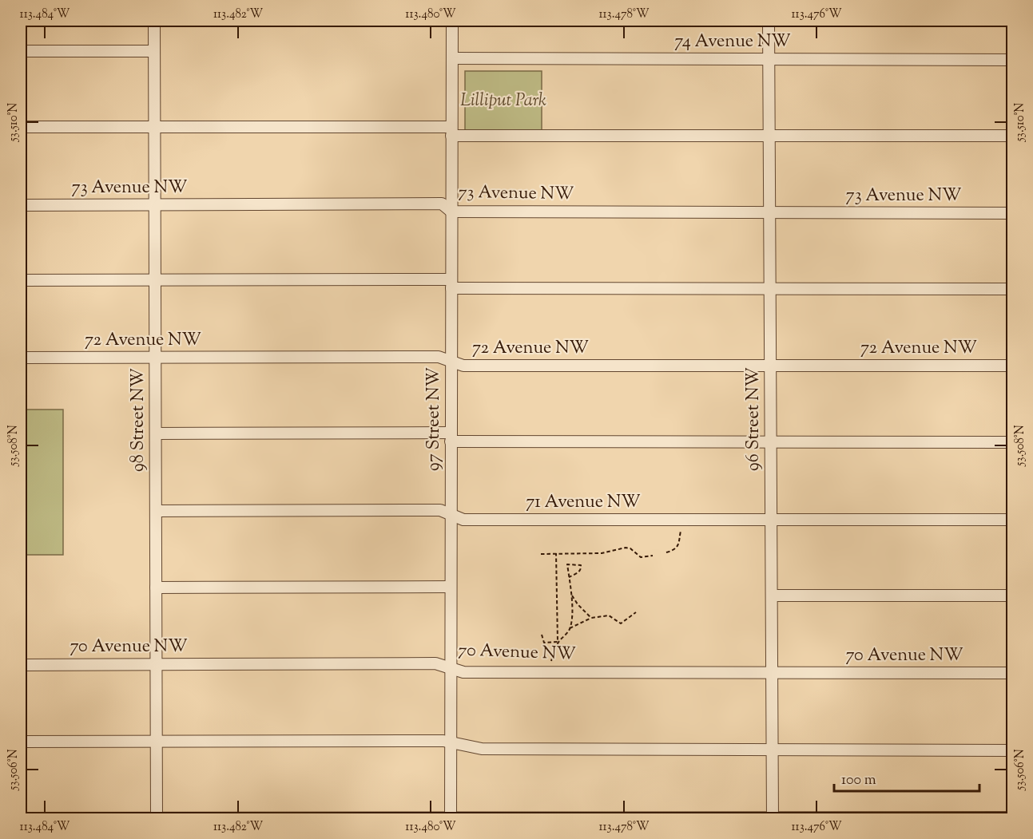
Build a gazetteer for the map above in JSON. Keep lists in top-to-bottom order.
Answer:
{
  "streets": {
    "street": [
      "74 Avenue NW",
      "73 Avenue NW",
      "72 Avenue NW",
      "97 Street NW",
      "96 Street NW",
      "98 Street NW",
      "71 Avenue NW",
      "70 Avenue NW"
    ]
  },
  "crossings": [
    ["74 Avenue NW", "97 Street NW"],
    ["74 Avenue NW", "96 Street NW"],
    ["73 Avenue NW", "97 Street NW"],
    ["73 Avenue NW", "96 Street NW"],
    ["73 Avenue NW", "98 Street NW"],
    ["72 Avenue NW", "97 Street NW"],
    ["72 Avenue NW", "96 Street NW"],
    ["72 Avenue NW", "98 Street NW"],
    ["97 Street NW", "71 Avenue NW"],
    ["97 Street NW", "70 Avenue NW"],
    ["96 Street NW", "71 Avenue NW"],
    ["96 Street NW", "70 Avenue NW"],
    ["98 Street NW", "71 Avenue NW"],
    ["98 Street NW", "70 Avenue NW"]
  ],
  "parks": ["Lilliput Park"],
  "scale_bar": "100 m",
  "coordinates": [
    "113.484°W",
    "113.482°W",
    "113.480°W",
    "113.478°W",
    "113.476°W",
    "53.510°N",
    "53.508°N",
    "53.506°N"
  ]
}
